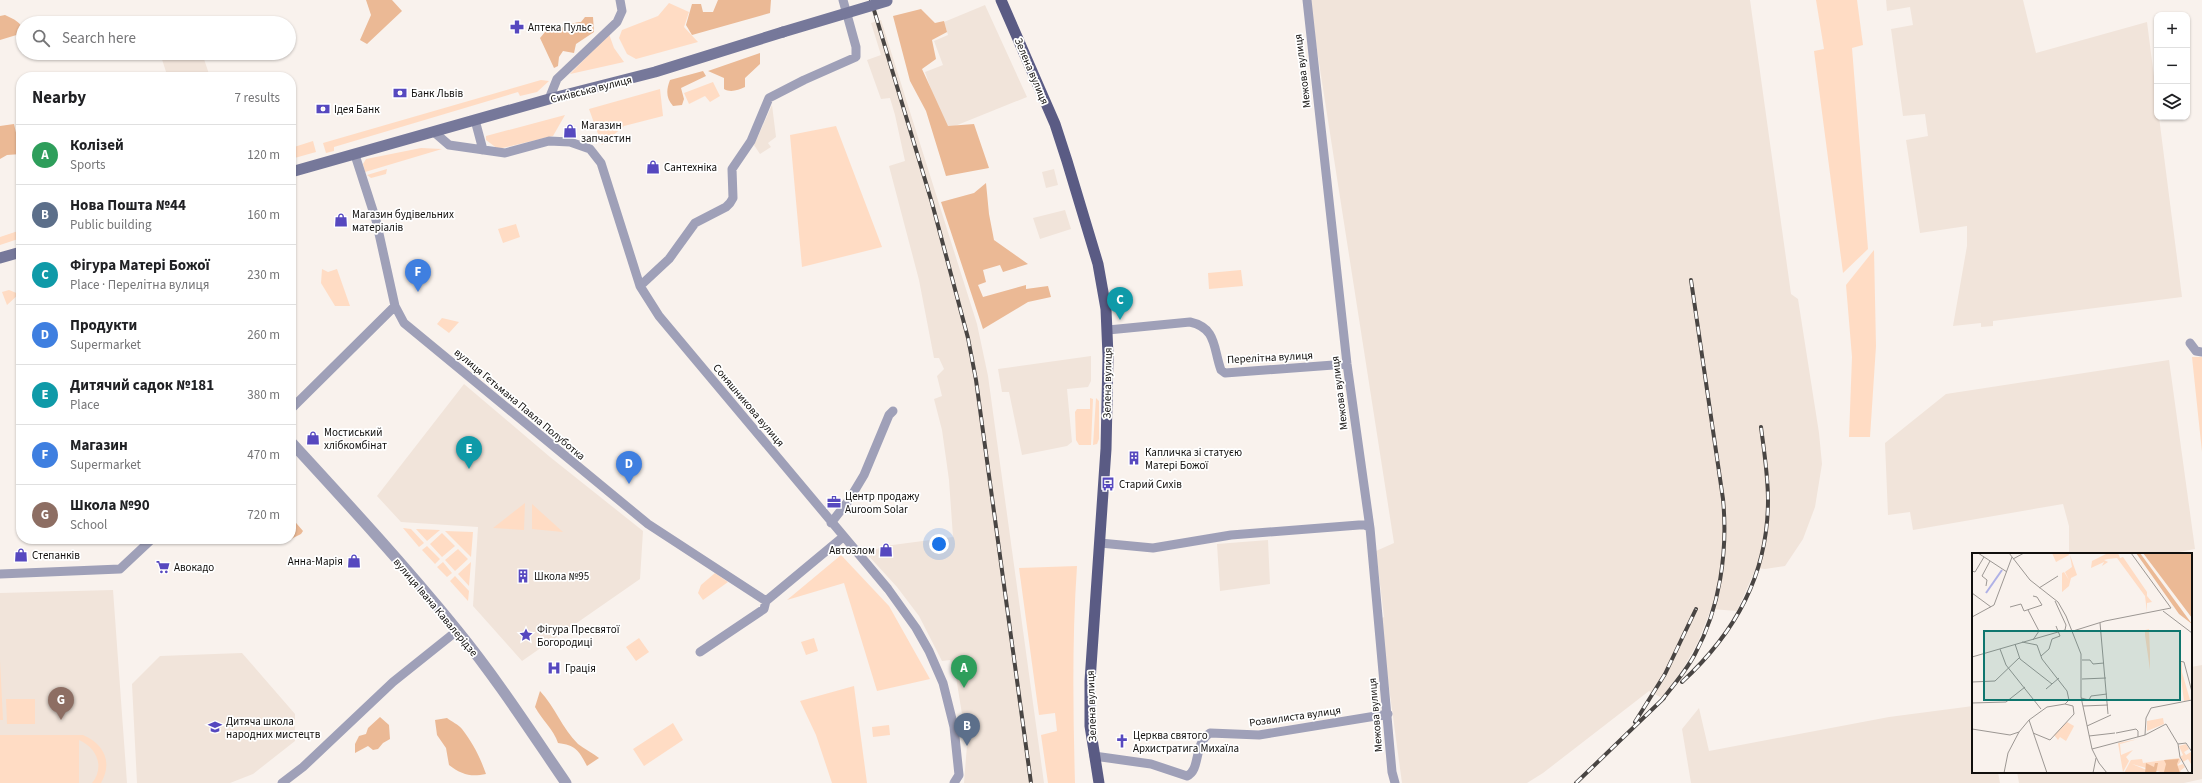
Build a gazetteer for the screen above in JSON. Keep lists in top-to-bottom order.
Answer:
{
  "streets": {
    "main road": ["Зелена вулиця", "Сихівська вулиця"],
    "street": [
      "Межова вулиця",
      "Перелітна вулиця",
      "вулиця Гетьмана Павла Полуботка",
      "Соняшникова вулиця",
      "вулиця Івана Кавалерідзе",
      "Розвилиста вулиця"
    ]
  },
  "crossings": [
    ["Зелена вулиця", "Перелітна вулиця"],
    ["Зелена вулиця", "Розвилиста вулиця"],
    ["Межова вулиця", "Перелітна вулиця"],
    ["Межова вулиця", "Розвилиста вулиця"],
    ["Сихівська вулиця", "вулиця Гетьмана Павла Полуботка"],
    ["Сихівська вулиця", "Соняшникова вулиця"]
  ],
  "places": {
    "pharmacy": ["Аптека Пульс"],
    "bank": ["Банк Львів", "Ідея Банк"],
    "shop": [
      "Магазин запчастин",
      "Сантехніка",
      "Магазин будівельних матеріалів",
      "Мостиський хлібкомбінат",
      "Автозлом",
      "Степанків",
      "Анна-Марія"
    ],
    "building": ["Капличка зі статуєю Матері Божої", "Школа №95"],
    "bus stop": ["Старий Сихів"],
    "office": ["Центр продажу Auroom Solar"],
    "supermarket": ["Авокадо"],
    "place": ["Фігура Пресвятої Богородиці"],
    "hospital": ["Грація"],
    "school or university": ["Дитяча школа народних мистецтв"],
    "church": ["Церква святого Архистратига Михаїла"]
  },
  "page": {
    "map_buttons": ["+", "−"],
    "search": "Search here",
    "heading": ["Nearby", "7 results"],
    "list": [
      {
        "mark": "A",
        "name": "Колізей",
        "note": "Sports",
        "value": "120 m"
      },
      {
        "mark": "B",
        "name": "Нова Пошта №44",
        "note": "Public building",
        "value": "160 m"
      },
      {
        "mark": "C",
        "name": "Фігура Матері Божої",
        "note": "Place · Перелітна вулиця",
        "value": "230 m"
      },
      {
        "mark": "D",
        "name": "Продукти",
        "note": "Supermarket",
        "value": "260 m"
      },
      {
        "mark": "E",
        "name": "Дитячий садок №181",
        "note": "Place",
        "value": "380 m"
      },
      {
        "mark": "F",
        "name": "Магазин",
        "note": "Supermarket",
        "value": "470 m"
      },
      {
        "mark": "G",
        "name": "Школа №90",
        "note": "School",
        "value": "720 m"
      }
    ],
    "pins": [
      "F",
      "C",
      "E",
      "D",
      "A",
      "G",
      "B"
    ]
  }
}
